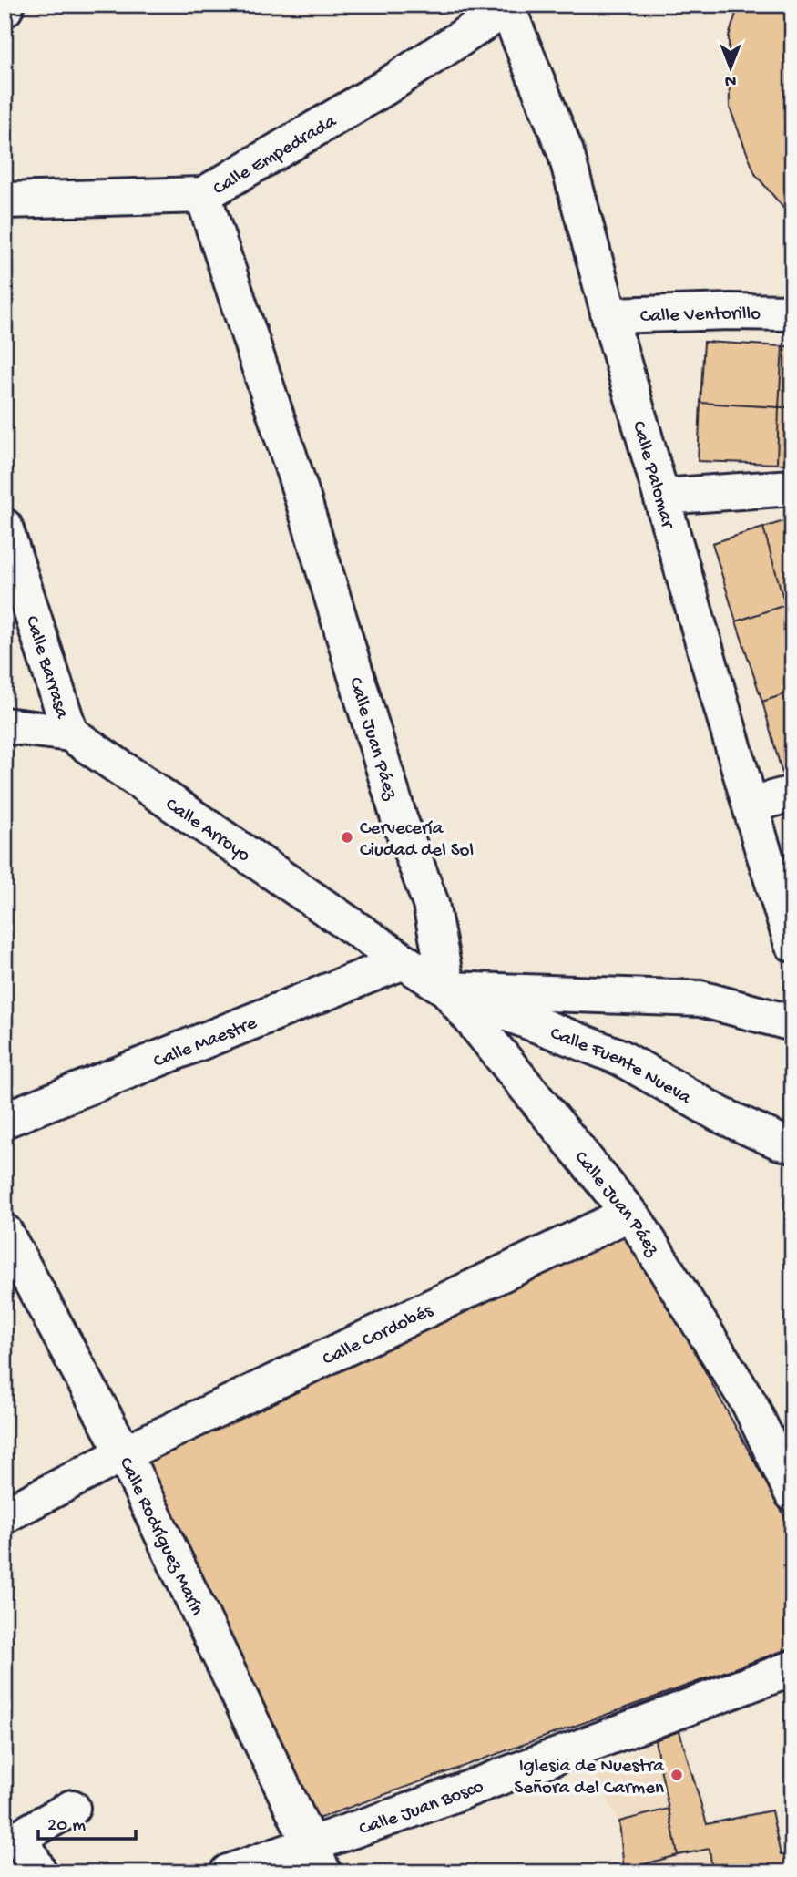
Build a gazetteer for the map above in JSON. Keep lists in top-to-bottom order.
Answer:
{
  "streets": {
    "street": [
      "Calle Empedrada",
      "Calle Ventorillo",
      "Calle Palomar",
      "Calle Barrasa",
      "Calle Juan Páez",
      "Calle Arroyo",
      "Calle Maestre",
      "Calle Fuente Nueva",
      "Calle Cordobés",
      "Calle Rodríguez Marín",
      "Calle Juan Bosco"
    ]
  },
  "crossings": [
    ["Calle Empedrada", "Calle Palomar"],
    ["Calle Empedrada", "Calle Juan Páez"],
    ["Calle Ventorillo", "Calle Palomar"],
    ["Calle Barrasa", "Calle Arroyo"],
    ["Calle Juan Páez", "Calle Arroyo"],
    ["Calle Juan Páez", "Calle Fuente Nueva"],
    ["Calle Juan Páez", "Calle Cordobés"],
    ["Calle Arroyo", "Calle Maestre"],
    ["Calle Arroyo", "Calle Fuente Nueva"],
    ["Calle Cordobés", "Calle Rodríguez Marín"],
    ["Calle Rodríguez Marín", "Calle Juan Bosco"]
  ],
  "places": ["Cervecería Ciudad del Sol", "Iglesia de Nuestra Señora del Carmen"],
  "scale_bar": "20 m",
  "north": "bottom"
}
